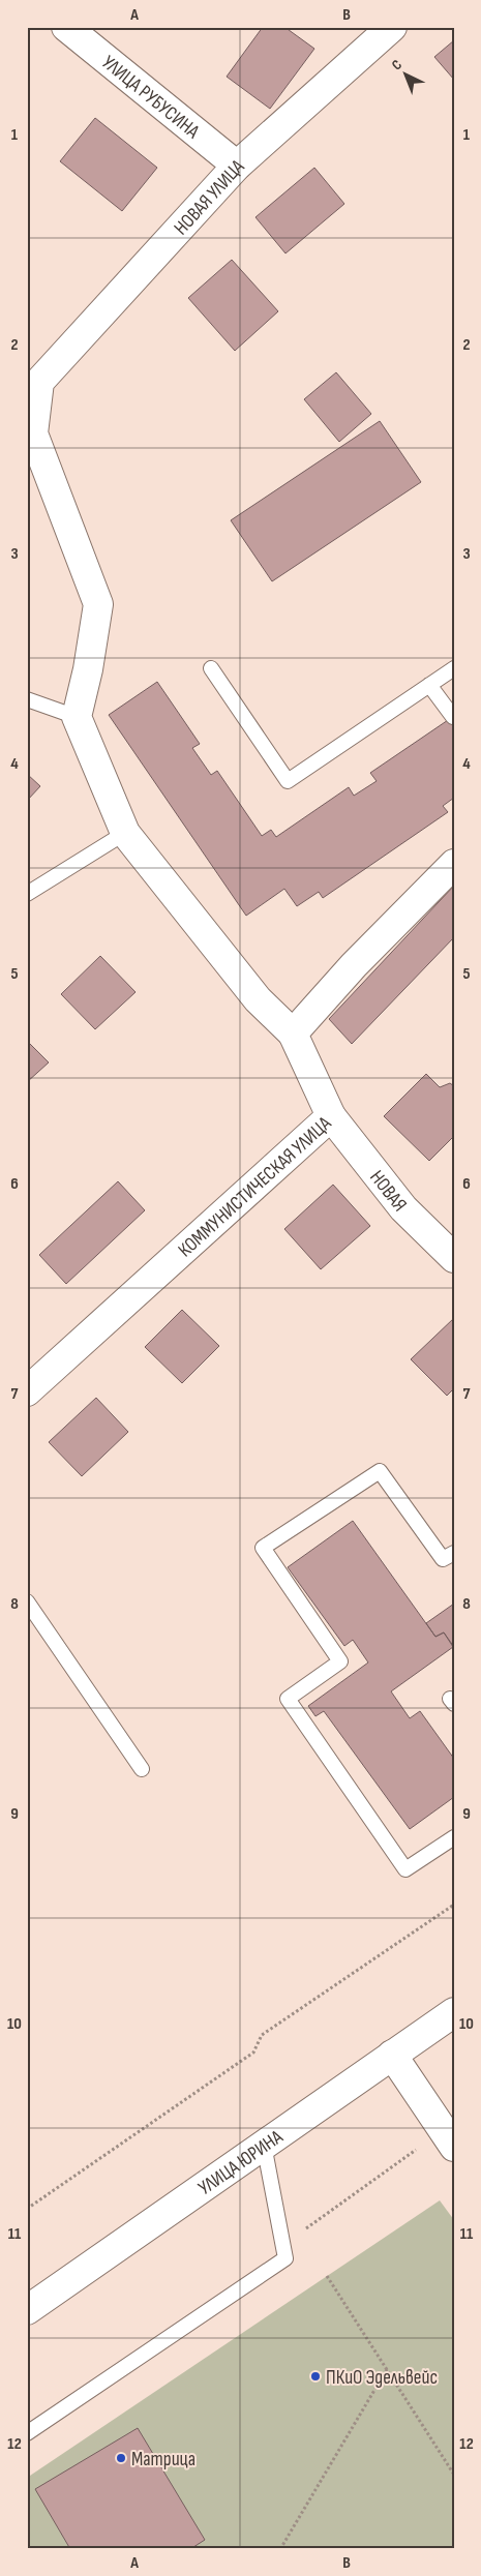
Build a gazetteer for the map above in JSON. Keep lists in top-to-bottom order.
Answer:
{
  "streets": {
    "street": [
      "УЛИЦА РУБУСИНА",
      "НОВАЯ УЛИЦА",
      "КОММУНИСТИЧЕСКАЯ УЛИЦА",
      "НОВАЯ",
      "УЛИЦА ЮРИНА"
    ]
  },
  "crossings": [
    ["УЛИЦА РУБУСИНА", "НОВАЯ УЛИЦА"],
    ["КОММУНИСТИЧЕСКАЯ УЛИЦА", "НОВАЯ"]
  ],
  "places": ["ПКиО Эдельвейс", "Матрица"],
  "north": "top left",
  "grid": {
    "columns": ["A", "B"],
    "rows": [
      "1",
      "2",
      "3",
      "4",
      "5",
      "6",
      "7",
      "8",
      "9",
      "10",
      "11",
      "12"
    ]
  }
}
